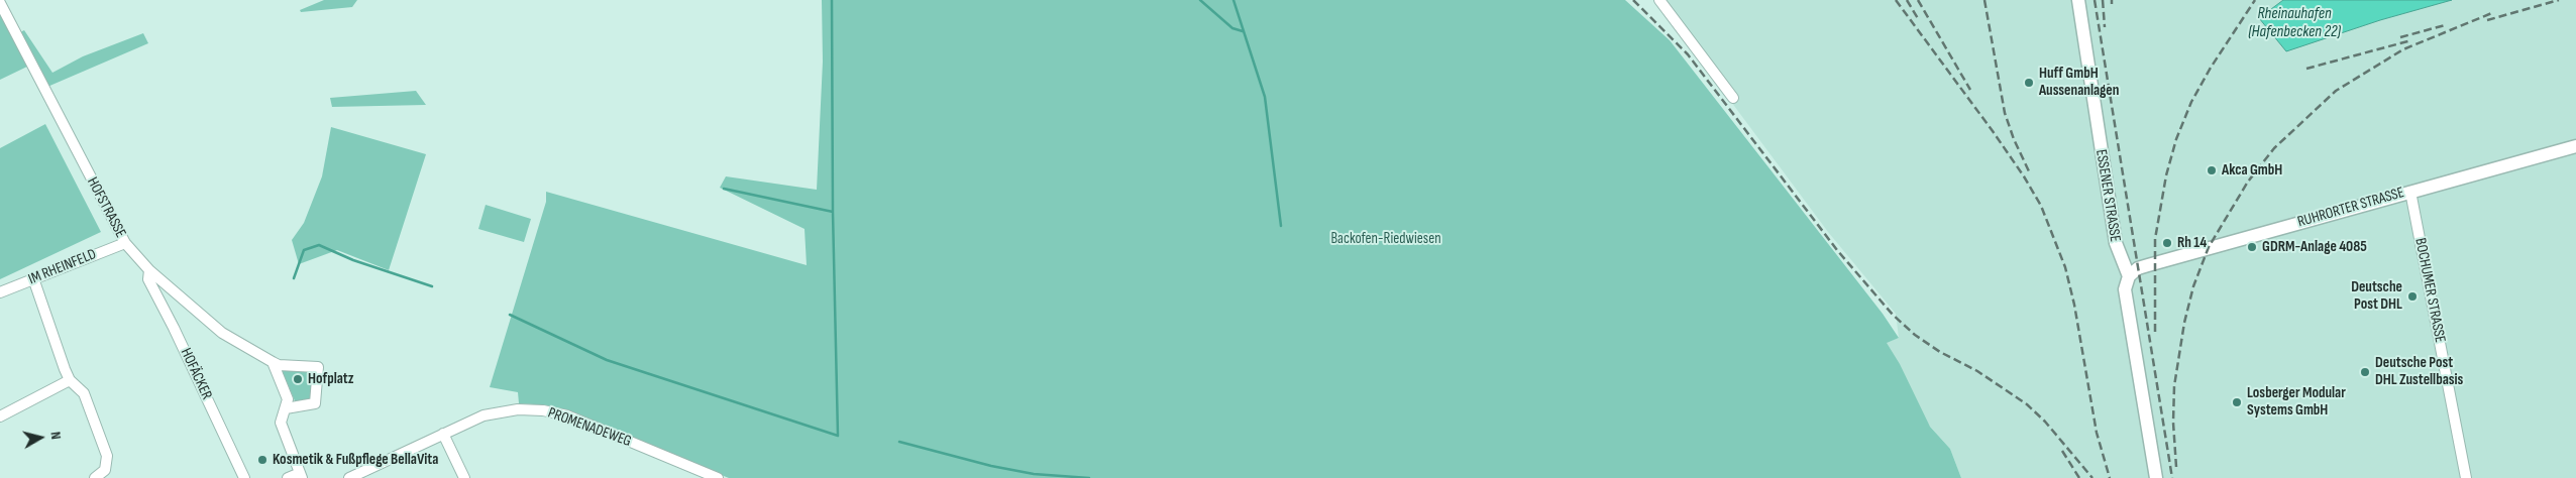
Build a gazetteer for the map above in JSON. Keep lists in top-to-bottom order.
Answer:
{
  "streets": {
    "street": [
      "ESSENER STRASSE",
      "HOFSTRASSE",
      "RUHRORTER STRASSE",
      "IM RHEINFELD",
      "BOCHUMER STRASSE",
      "HOFÄCKER",
      "PROMENADEWEG"
    ]
  },
  "crossings": [
    ["ESSENER STRASSE", "RUHRORTER STRASSE"],
    ["HOFSTRASSE", "IM RHEINFELD"],
    ["HOFSTRASSE", "HOFÄCKER"],
    ["RUHRORTER STRASSE", "BOCHUMER STRASSE"]
  ],
  "water": ["Rheinauhafen (Hafenbecken 22)"],
  "parks": ["Backofen-Riedwiesen"],
  "places": [
    "Huff GmbH Aussenanlagen",
    "Akca GmbH",
    "Rh 14",
    "GDRM-Anlage 4085",
    "Deutsche Post DHL",
    "Deutsche Post DHL Zustellbasis",
    "Hofplatz",
    "Losberger Modular Systems GmbH",
    "Kosmetik & Fußpflege BellaVita"
  ],
  "north": "right"
}
